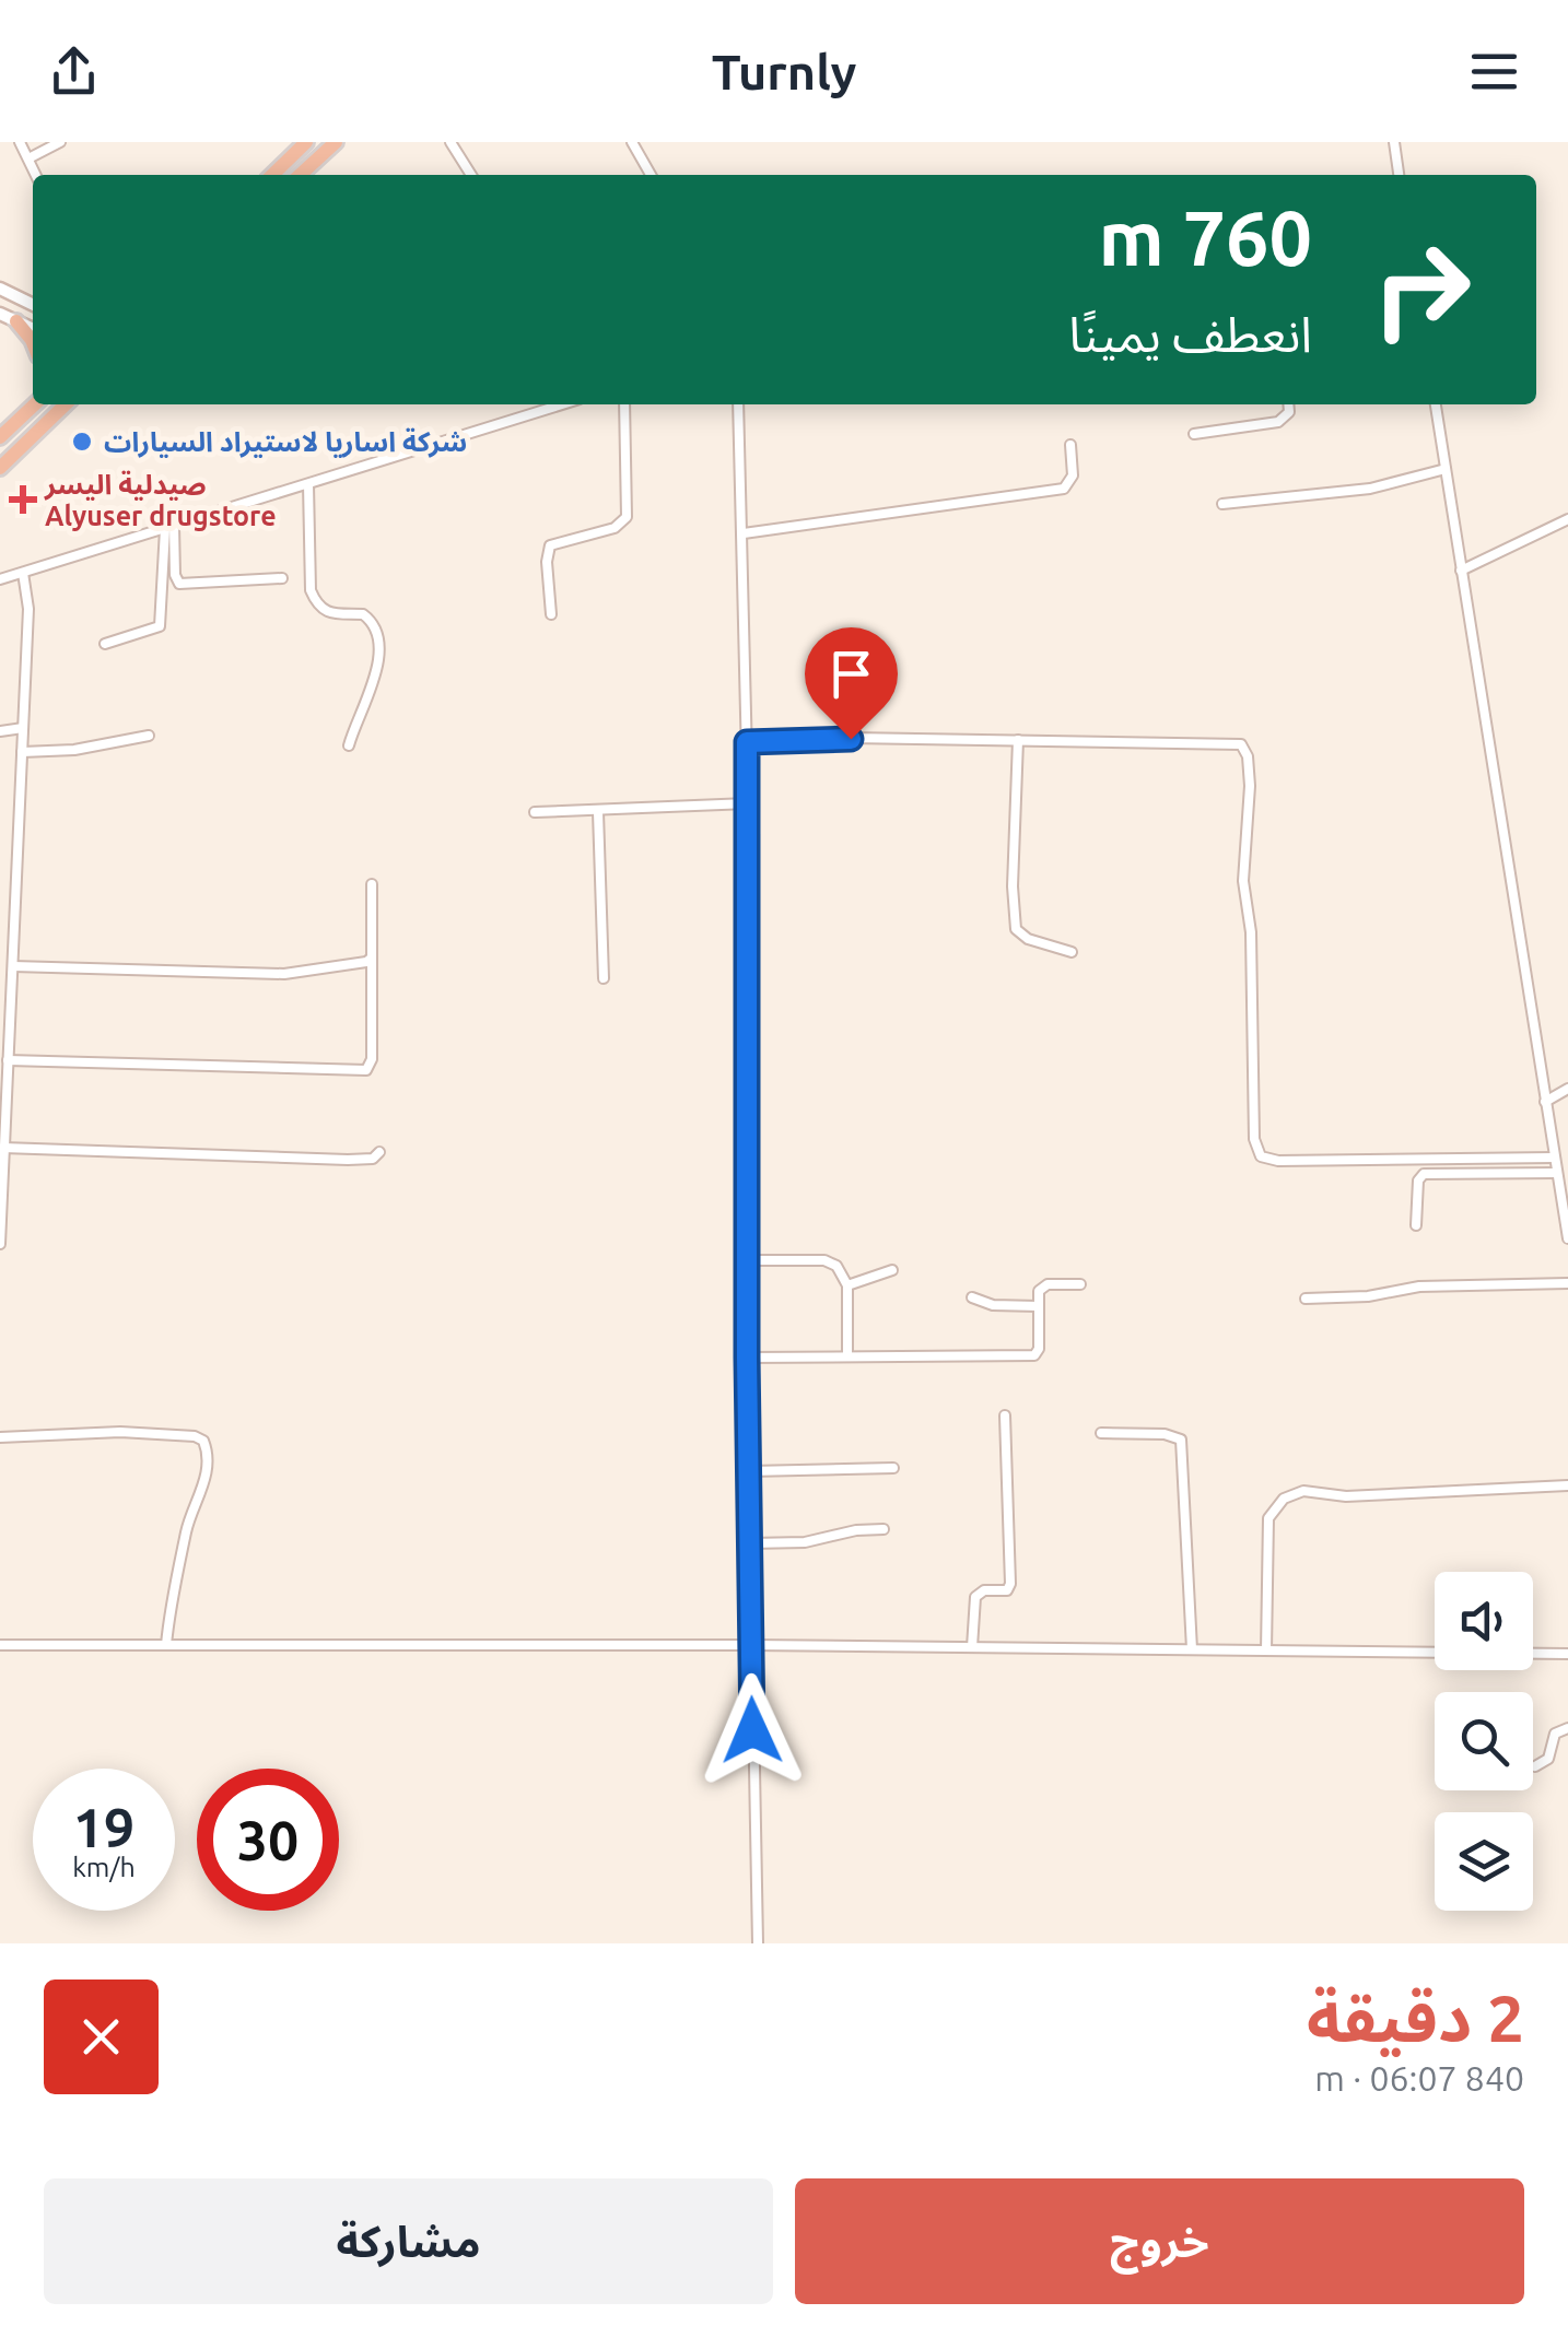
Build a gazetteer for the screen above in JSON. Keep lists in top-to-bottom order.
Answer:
{
  "places": {
    "other": ["شركة اساريا لاستيراد السيارات"],
    "health": ["صيدلية اليسر Alyuser drugstore"]
  },
  "page": {
    "header": "Turnly",
    "turn": ["760 m", "انعطف يمينًا"],
    "speed": "19 km/h",
    "limit": "30",
    "heading": ["2 دقيقة", "840 m · 06:07"],
    "buttons": ["خروج", "مشاركة"]
  }
}
